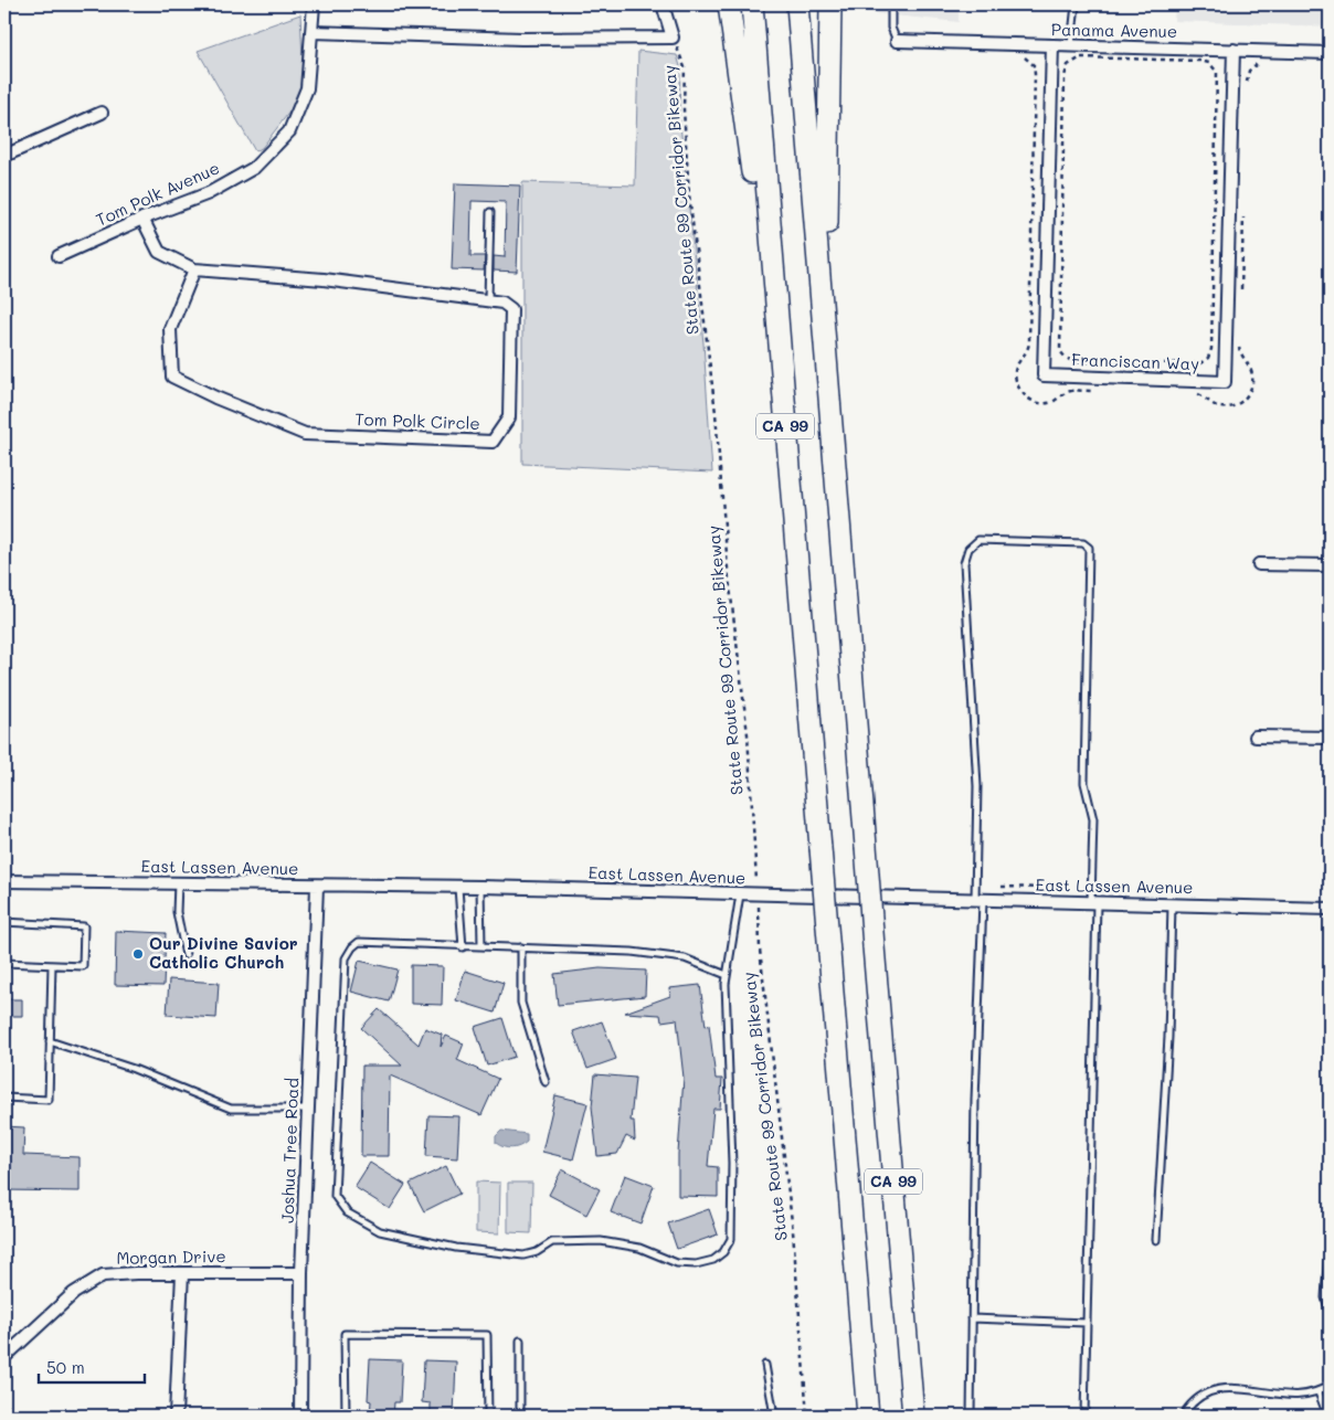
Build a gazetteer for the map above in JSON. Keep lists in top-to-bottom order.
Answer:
{
  "streets": {
    "highway": ["CA 99"],
    "street": [
      "Panama Avenue",
      "Tom Polk Avenue",
      "Franciscan Way",
      "Tom Polk Circle",
      "East Lassen Avenue",
      "Joshua Tree Road",
      "Morgan Drive"
    ],
    "path": ["State Route 99 Corridor Bikeway"]
  },
  "crossings": [
    ["Panama Avenue", "Franciscan Way"],
    ["Tom Polk Avenue", "Tom Polk Circle"],
    ["State Route 99 Corridor Bikeway", "East Lassen Avenue"],
    ["East Lassen Avenue", "Joshua Tree Road"],
    ["Joshua Tree Road", "Morgan Drive"]
  ],
  "places": ["Our Divine Savior Catholic Church"],
  "scale_bar": "50 m"
}
